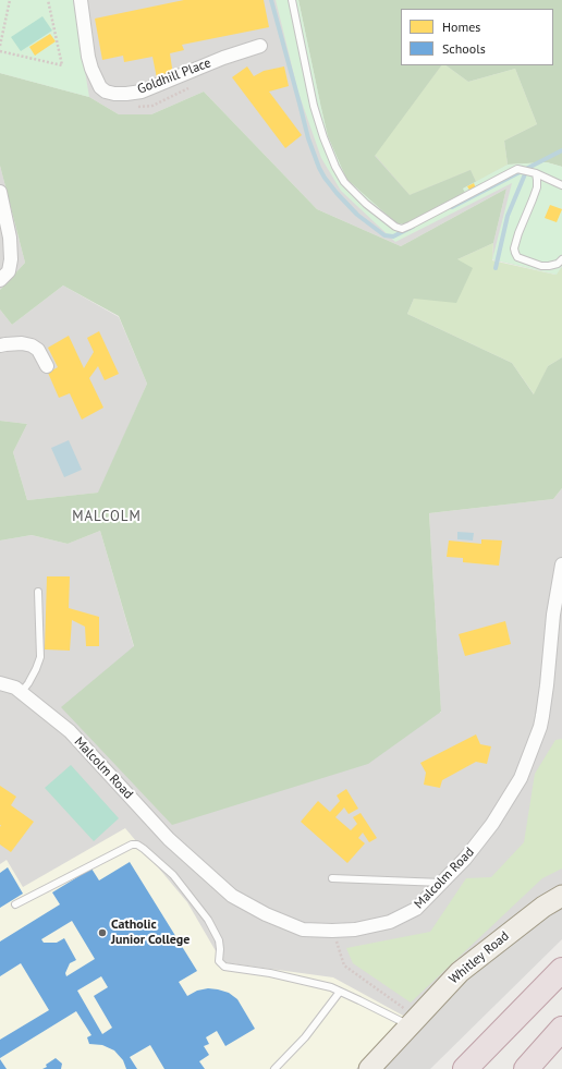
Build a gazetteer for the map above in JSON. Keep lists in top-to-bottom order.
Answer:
{
  "streets": {
    "main road": ["Whitley Road"],
    "street": ["Goldhill Place", "Malcolm Road"]
  },
  "districts": ["MALCOLM"],
  "places": ["Catholic Junior College"],
  "legend": ["Homes", "Schools"]
}
